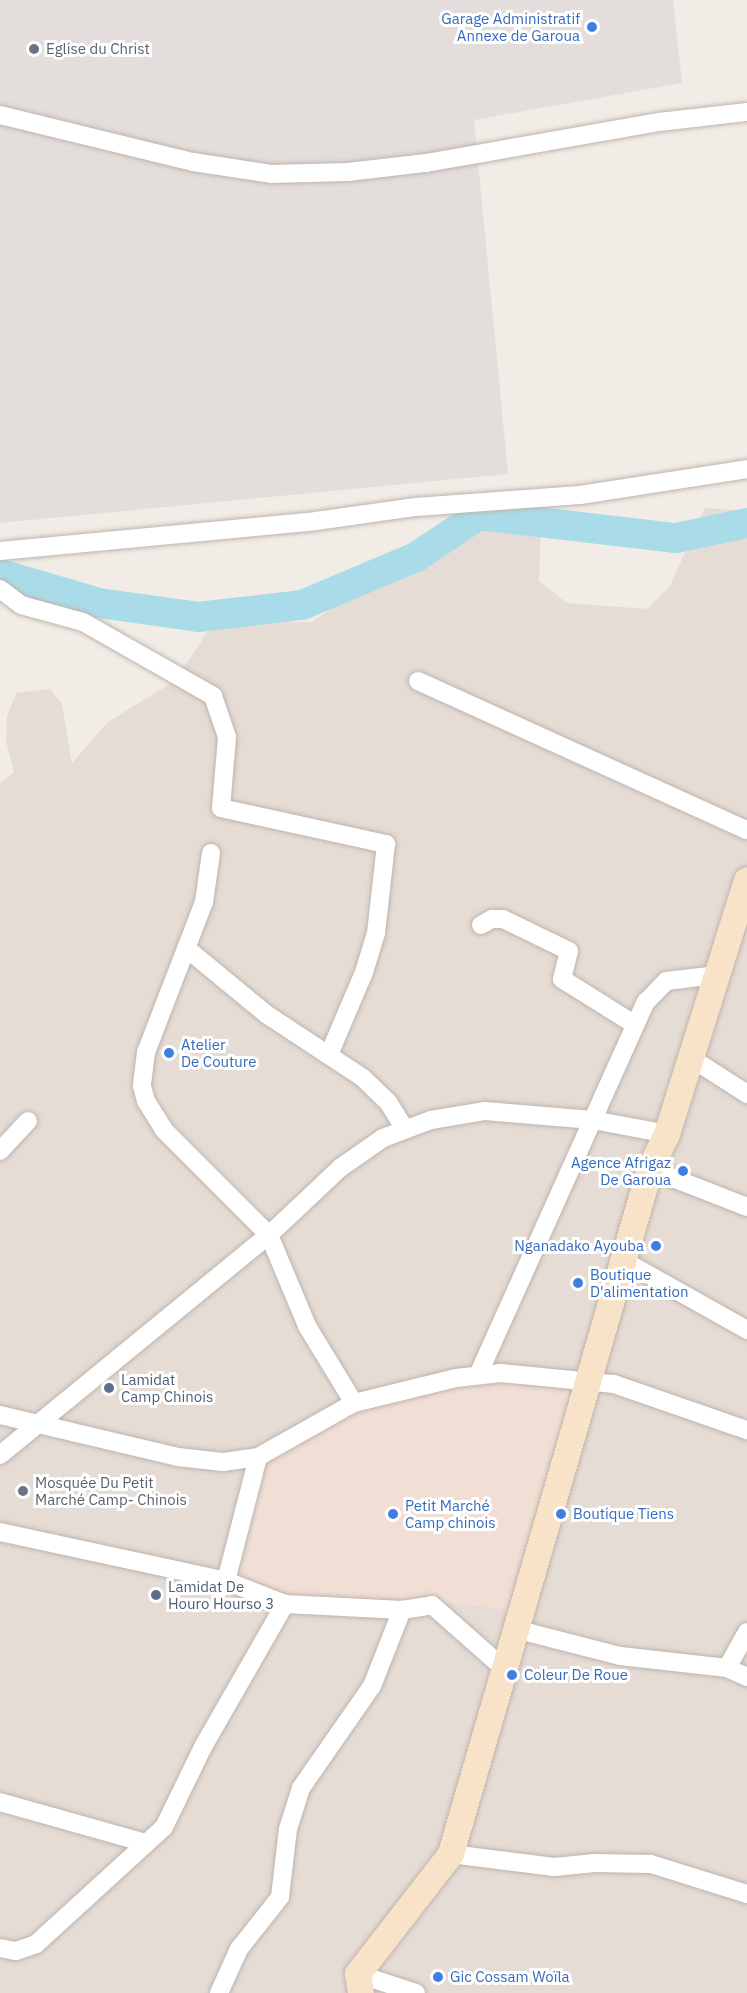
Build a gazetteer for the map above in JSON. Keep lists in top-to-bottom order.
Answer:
{
  "places": [
    "Garage Administratif Annexe de Garoua",
    "Eglise du Christ",
    "Atelier De Couture",
    "Agence Afrigaz De Garoua",
    "Nganadako Ayouba",
    "Boutique D'alimentation",
    "Lamidat Camp Chinois",
    "Mosquée Du Petit Marché Camp- Chinois",
    "Petit Marché Camp chinois",
    "Boutique Tiens",
    "Lamidat De Houro Hourso 3",
    "Coleur De Roue",
    "Gic Cossam Woïla"
  ]
}
